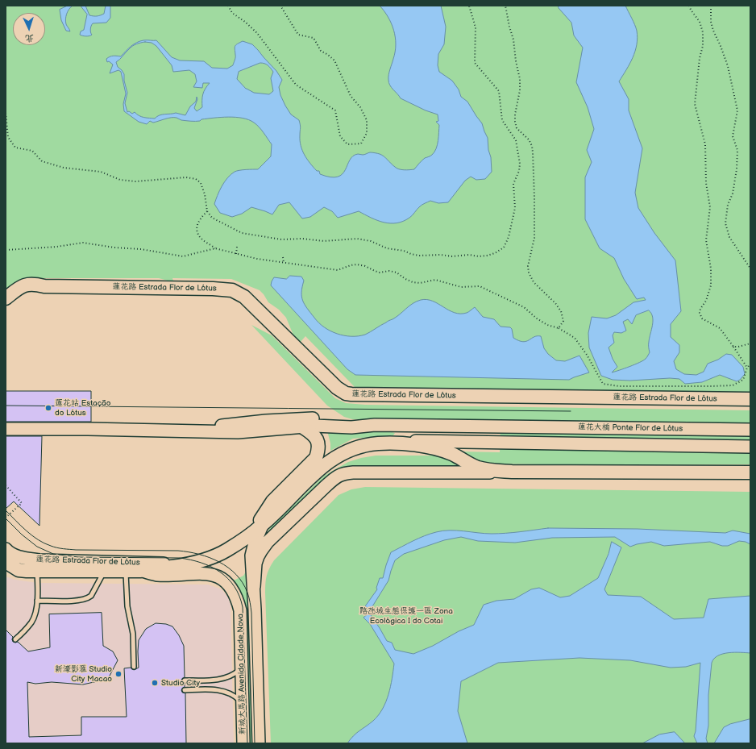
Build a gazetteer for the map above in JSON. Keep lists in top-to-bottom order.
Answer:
{
  "streets": {
    "main road": ["蓮花路 Estrada Flor de Lótus", "蓮花大橋 Ponte Flor de Lótus", "新城大馬路 Avenida Cidade Nova"]
  },
  "crossings": [
    ["蓮花路 Estrada Flor de Lótus", "蓮花大橋 Ponte Flor de Lótus"],
    ["蓮花路 Estrada Flor de Lótus", "新城大馬路 Avenida Cidade Nova"]
  ],
  "parks": ["路氹城生態保護一區 Zona Ecológica I do Cotai"],
  "places": ["蓮花站 Estação do Lótus", "新濠影滙 Studio City Macao", "Studio City"],
  "north": "bottom"
}
